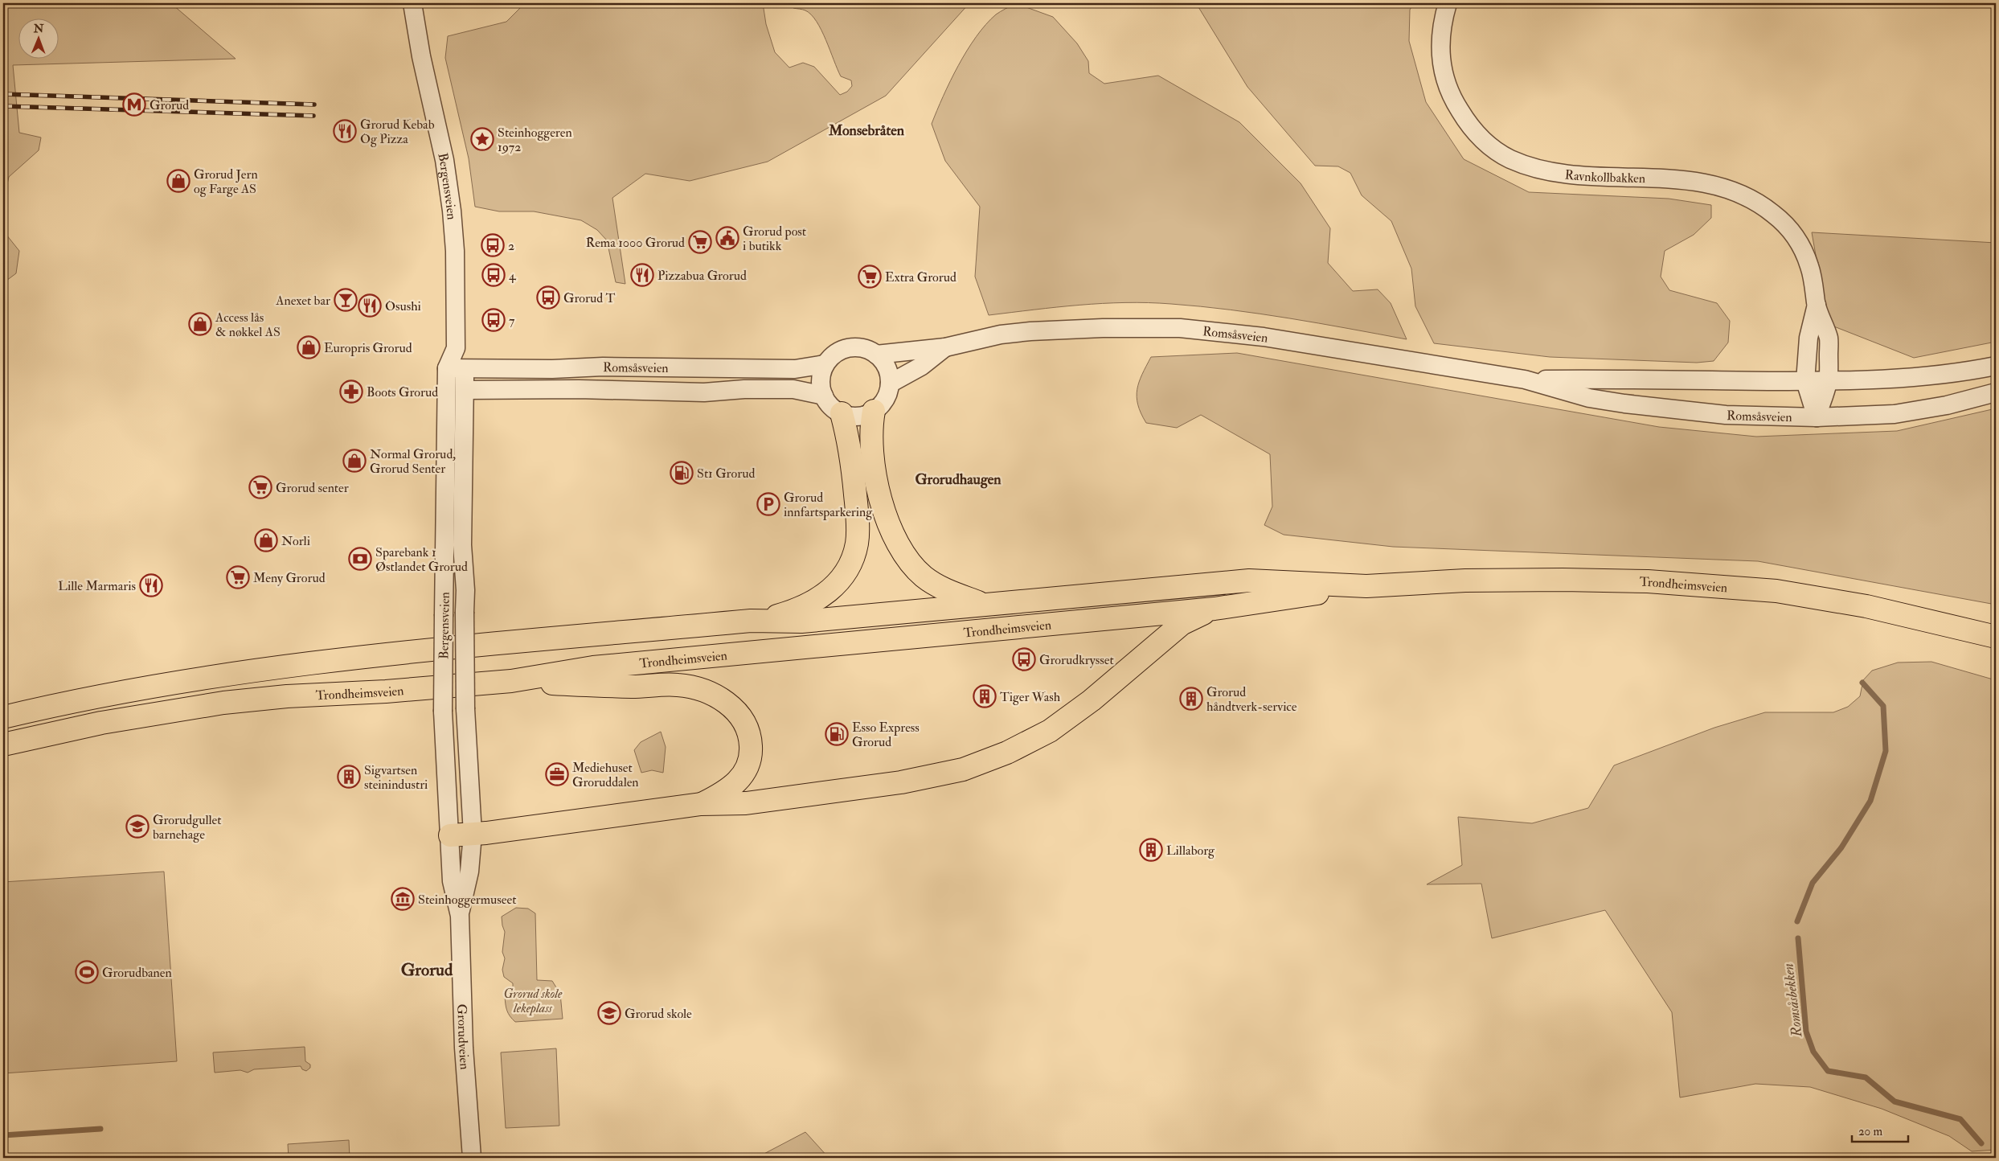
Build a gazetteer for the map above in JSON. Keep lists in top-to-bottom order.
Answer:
{
  "streets": {
    "highway": ["Trondheimsveien"],
    "street": [
      "Ravnkollbakken",
      "Bergensveien",
      "Romsåsveien",
      "Grorudveien"
    ]
  },
  "crossings": [
    ["Ravnkollbakken", "Romsåsveien"],
    ["Bergensveien", "Romsåsveien"],
    ["Bergensveien", "Grorudveien"]
  ],
  "districts": ["Monsebråten", "Grorudhaugen", "Grorud"],
  "water": ["Romsåsbekken"],
  "parks": ["Grorud skole lekeplass"],
  "places": {
    "metro station": ["Grorud"],
    "restaurant": [
      "Grorud Kebab Og Pizza",
      "Pizzabua Grorud",
      "Osushi",
      "Lille Marmaris"
    ],
    "place": ["Steinhoggeren 1972"],
    "shop": [
      "Grorud Jern og Farge AS",
      "Access lås & nøkkel AS",
      "Europris Grorud",
      "Normal Grorud, Grorud Senter",
      "Norli"
    ],
    "public building": ["Grorud post i butikk"],
    "supermarket": [
      "Rema 1000 Grorud",
      "Extra Grorud",
      "Grorud senter",
      "Meny Grorud"
    ],
    "bus stop": [
      "2",
      "4",
      "Grorud T",
      "7",
      "Grorudkrysset"
    ],
    "bar": ["Anexet bar"],
    "pharmacy": ["Boots Grorud"],
    "fuel station": ["St1 Grorud", "Esso Express Grorud"],
    "parking": ["Grorud innfartsparkering"],
    "bank": ["Sparebank 1 Østlandet Grorud"],
    "building": [
      "Tiger Wash",
      "Grorud håndtverk-service",
      "Sigvartsen steinindustri",
      "Lillaborg"
    ],
    "office": ["Mediehuset Groruddalen"],
    "school or university": ["Grorudgullet barnehage", "Grorud skole"],
    "museum": ["Steinhoggermuseet"],
    "sports": ["Grorudbanen"]
  },
  "scale_bar": "20 m",
  "north": "top"
}
